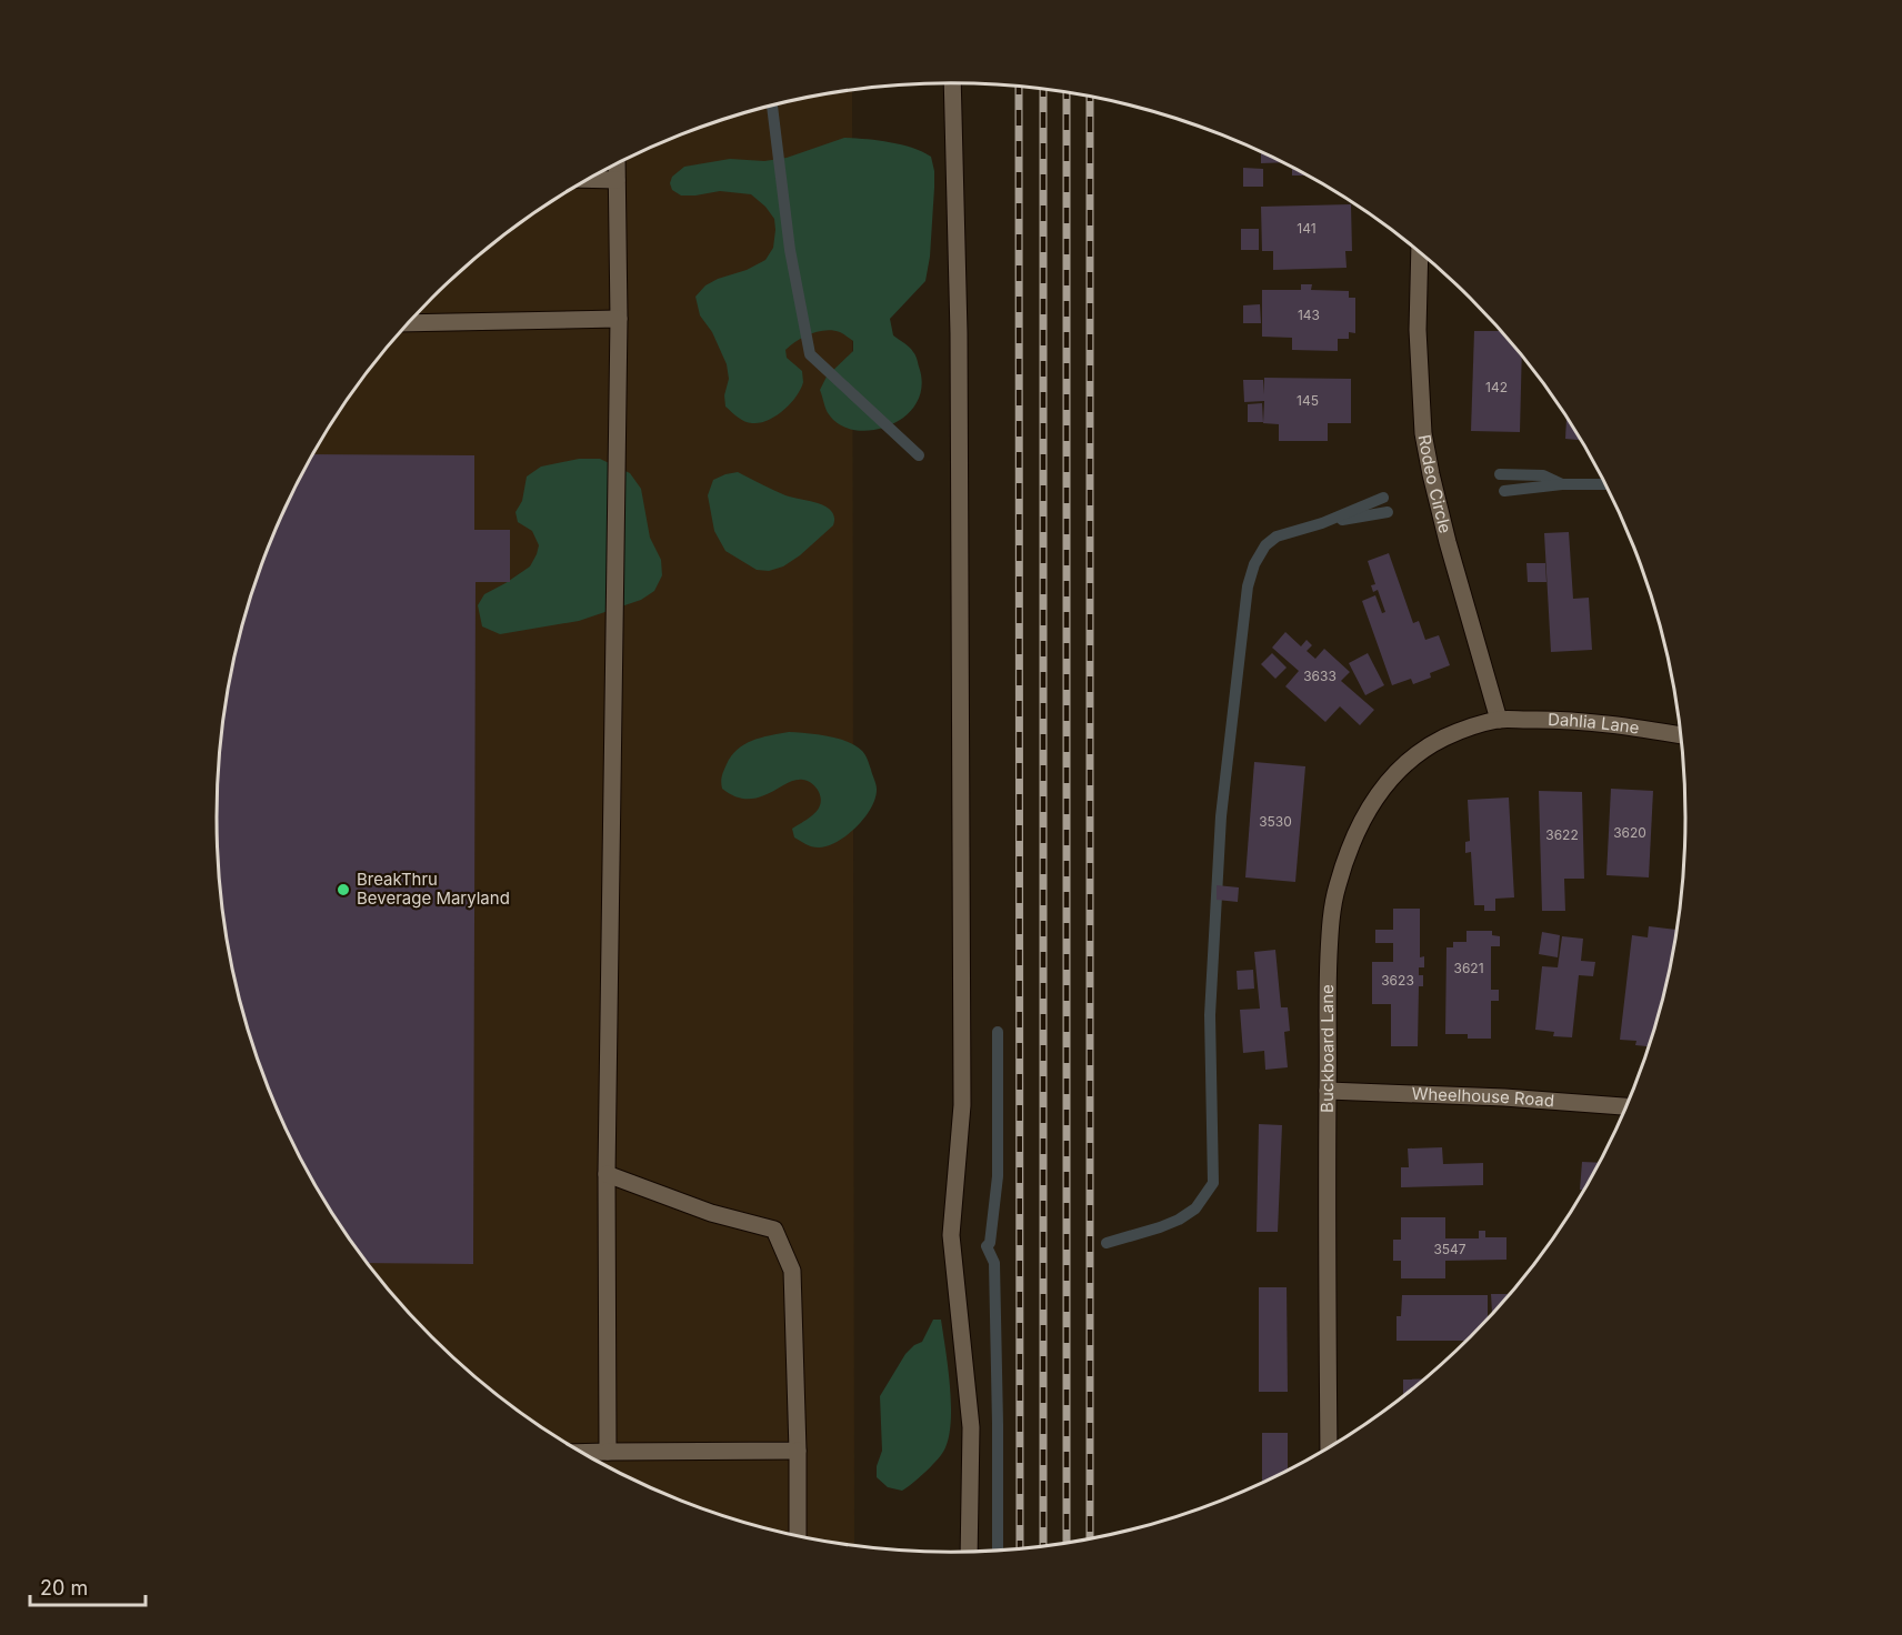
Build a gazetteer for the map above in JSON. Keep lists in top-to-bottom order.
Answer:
{
  "streets": {
    "street": [
      "Rodeo Circle",
      "Dahlia Lane",
      "Buckboard Lane",
      "Wheelhouse Road"
    ]
  },
  "crossings": [
    ["Rodeo Circle", "Dahlia Lane"],
    ["Rodeo Circle", "Buckboard Lane"],
    ["Dahlia Lane", "Buckboard Lane"],
    ["Buckboard Lane", "Wheelhouse Road"]
  ],
  "places": ["BreakThru Beverage Maryland"],
  "house_numbers": [
    "141",
    "143",
    "142",
    "145",
    "3633",
    "3530",
    "3620",
    "3622",
    "3621",
    "3623",
    "3547"
  ],
  "scale_bar": "20 m"
}
